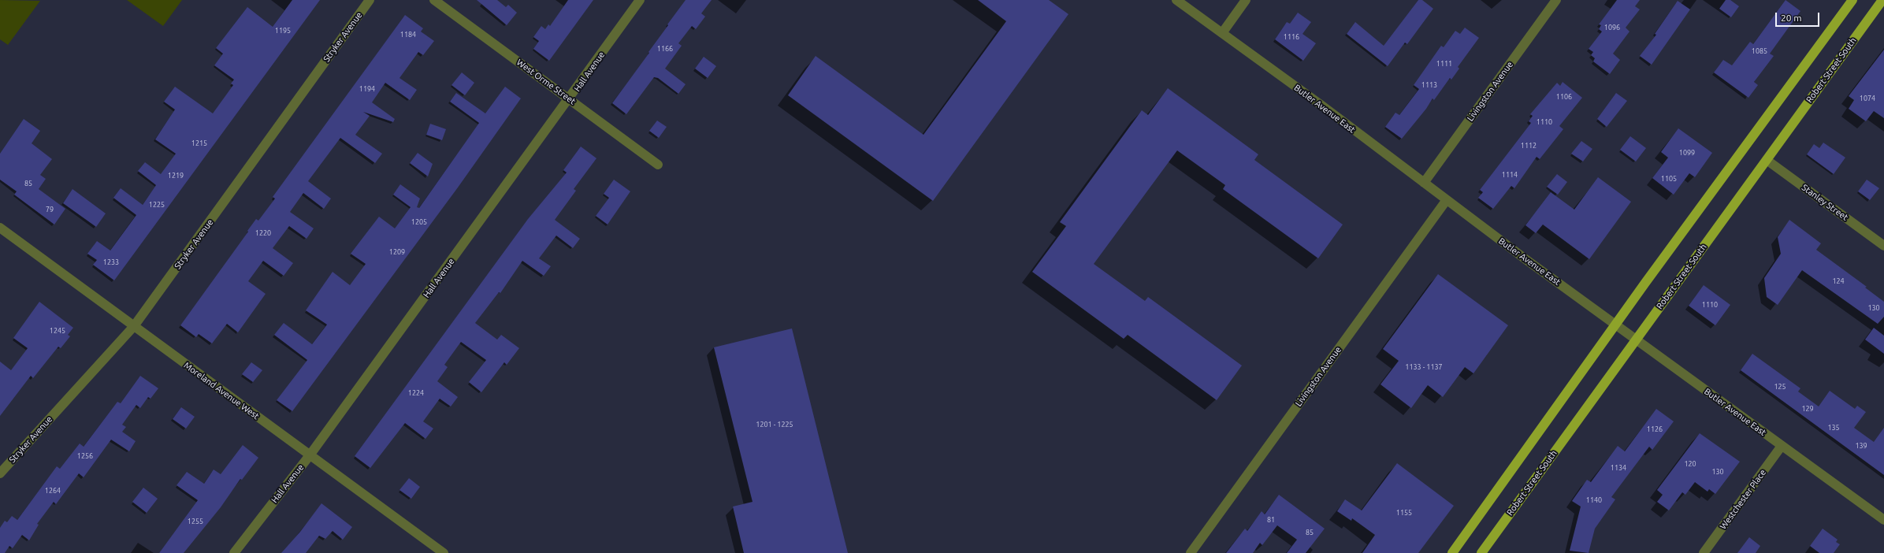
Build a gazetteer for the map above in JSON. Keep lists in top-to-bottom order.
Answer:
{
  "streets": {
    "main road": ["Robert Street South"],
    "street": [
      "Stryker Avenue",
      "Hall Avenue",
      "West Orme Street",
      "Livingston Avenue",
      "Butler Avenue East",
      "Stanley Street",
      "Moreland Avenue West",
      "Westchester Place"
    ]
  },
  "crossings": [
    ["Stryker Avenue", "Moreland Avenue West"],
    ["Robert Street South", "Butler Avenue East"],
    ["Robert Street South", "Stanley Street"],
    ["Hall Avenue", "West Orme Street"],
    ["Hall Avenue", "Moreland Avenue West"],
    ["Livingston Avenue", "Butler Avenue East"],
    ["Butler Avenue East", "Westchester Place"]
  ],
  "house_numbers": [
    "1096",
    "1195",
    "1184",
    "1116",
    "1166",
    "1085",
    "1111",
    "1113",
    "1194",
    "1106",
    "1074",
    "1110",
    "1215",
    "1112",
    "1099",
    "1114",
    "1219",
    "1105",
    "85",
    "1225",
    "79",
    "1205",
    "1220",
    "1209",
    "1233",
    "124",
    "1110",
    "130",
    "1245",
    "1133 - 1137",
    "125",
    "1224",
    "129",
    "1201 - 1225",
    "135",
    "1126",
    "139",
    "1256",
    "120",
    "1134",
    "130",
    "1264",
    "1140",
    "1155",
    "81",
    "1255",
    "85"
  ],
  "scale_bar": "20 m"
}
